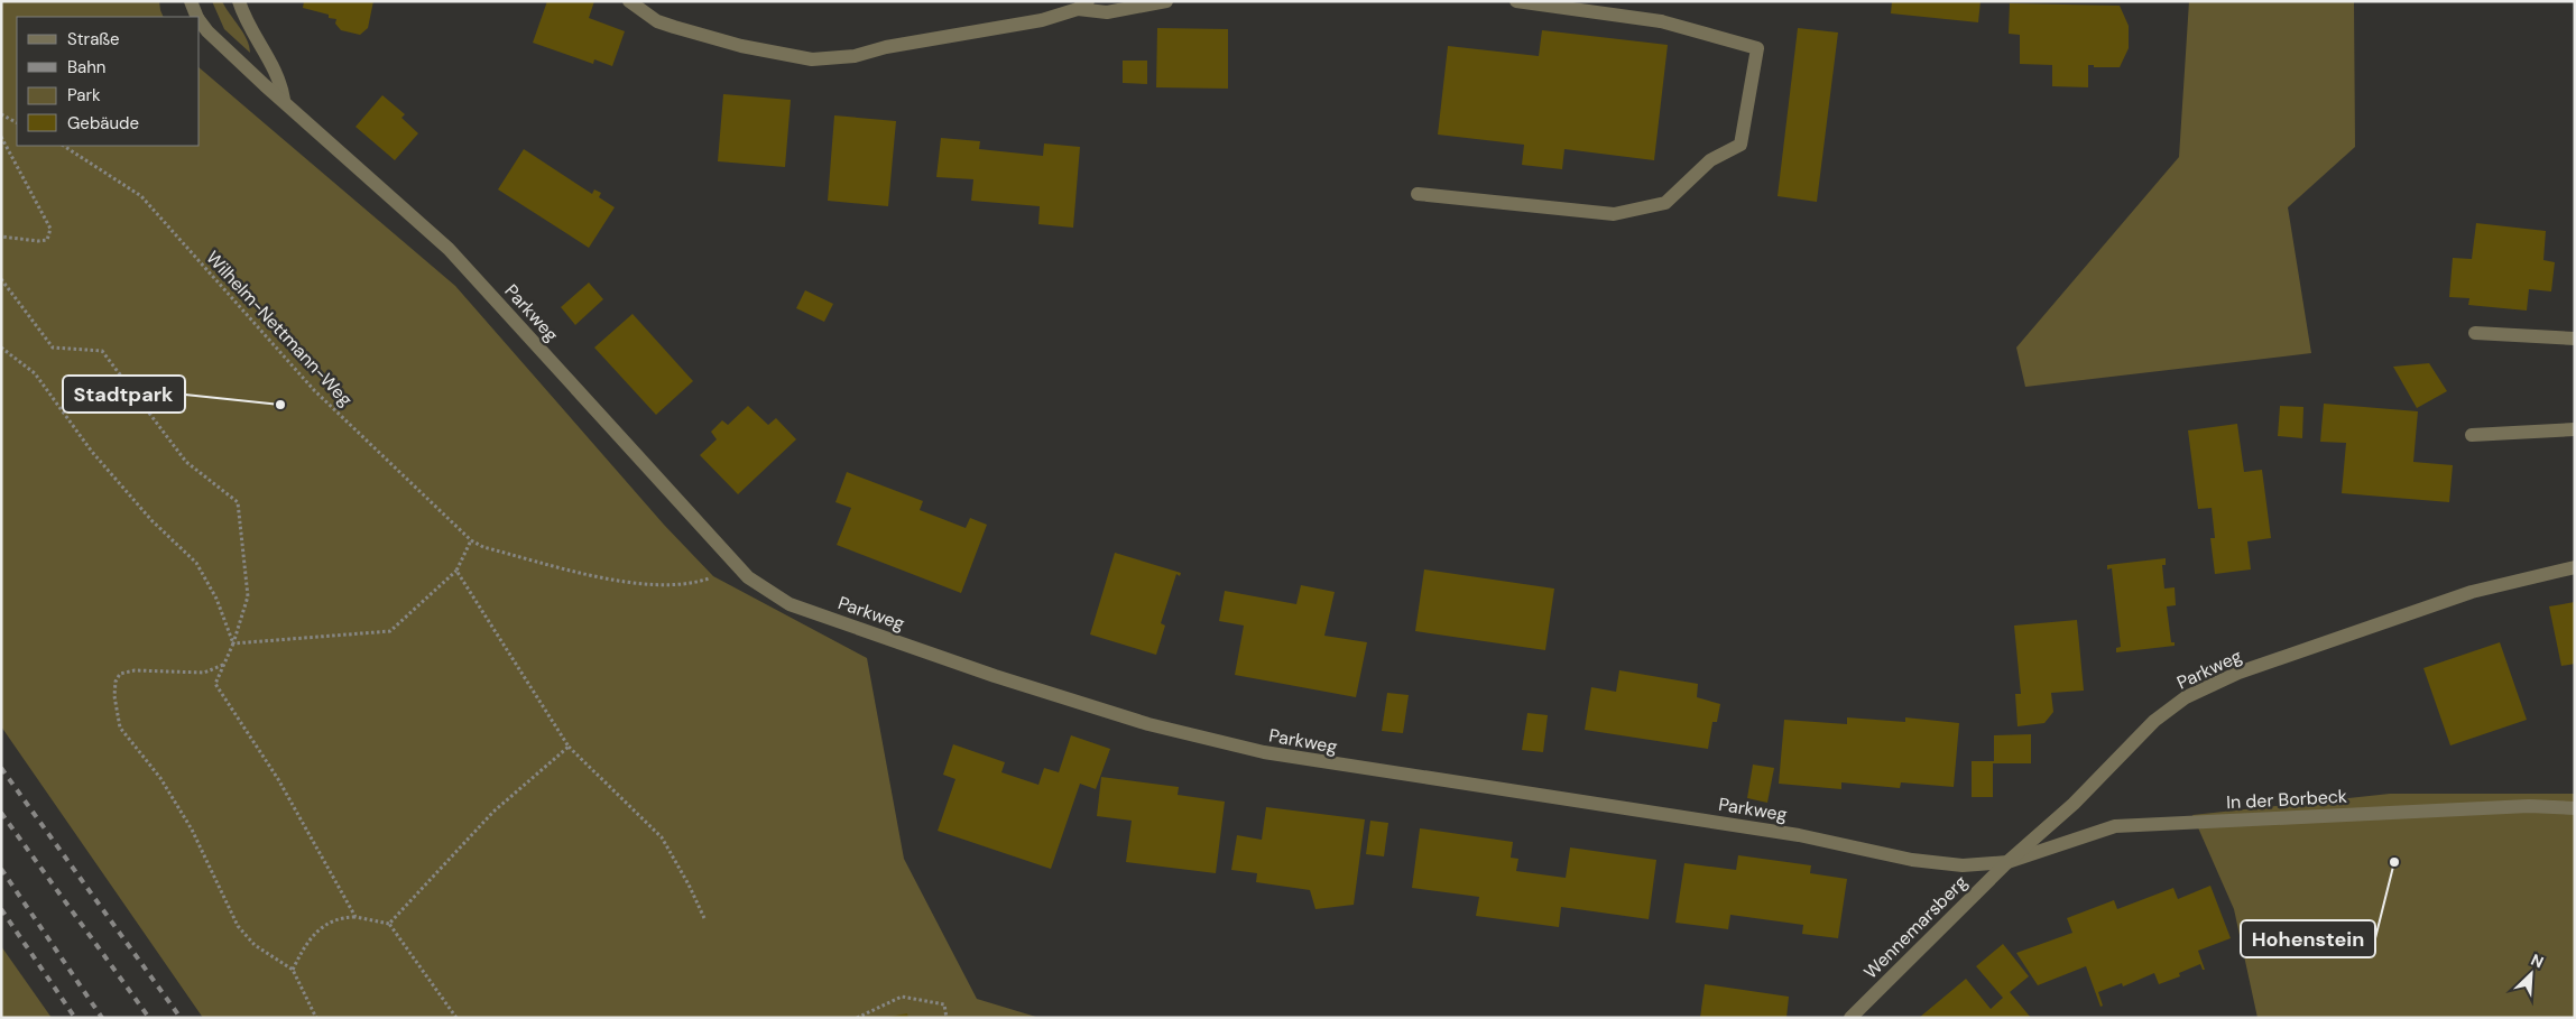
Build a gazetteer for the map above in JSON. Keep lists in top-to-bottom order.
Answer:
{
  "streets": {
    "street": ["Parkweg", "In der Borbeck", "Wennemarsberg"],
    "path": ["Wilhelm-Nettmann-Weg"]
  },
  "crossings": [
    ["Parkweg", "In der Borbeck"],
    ["Parkweg", "Wennemarsberg"],
    ["In der Borbeck", "Wennemarsberg"]
  ],
  "places": ["Stadtpark", "Hohenstein"],
  "legend": [
    "Straße",
    "Bahn",
    "Park",
    "Gebäude"
  ],
  "north": "top right"
}
